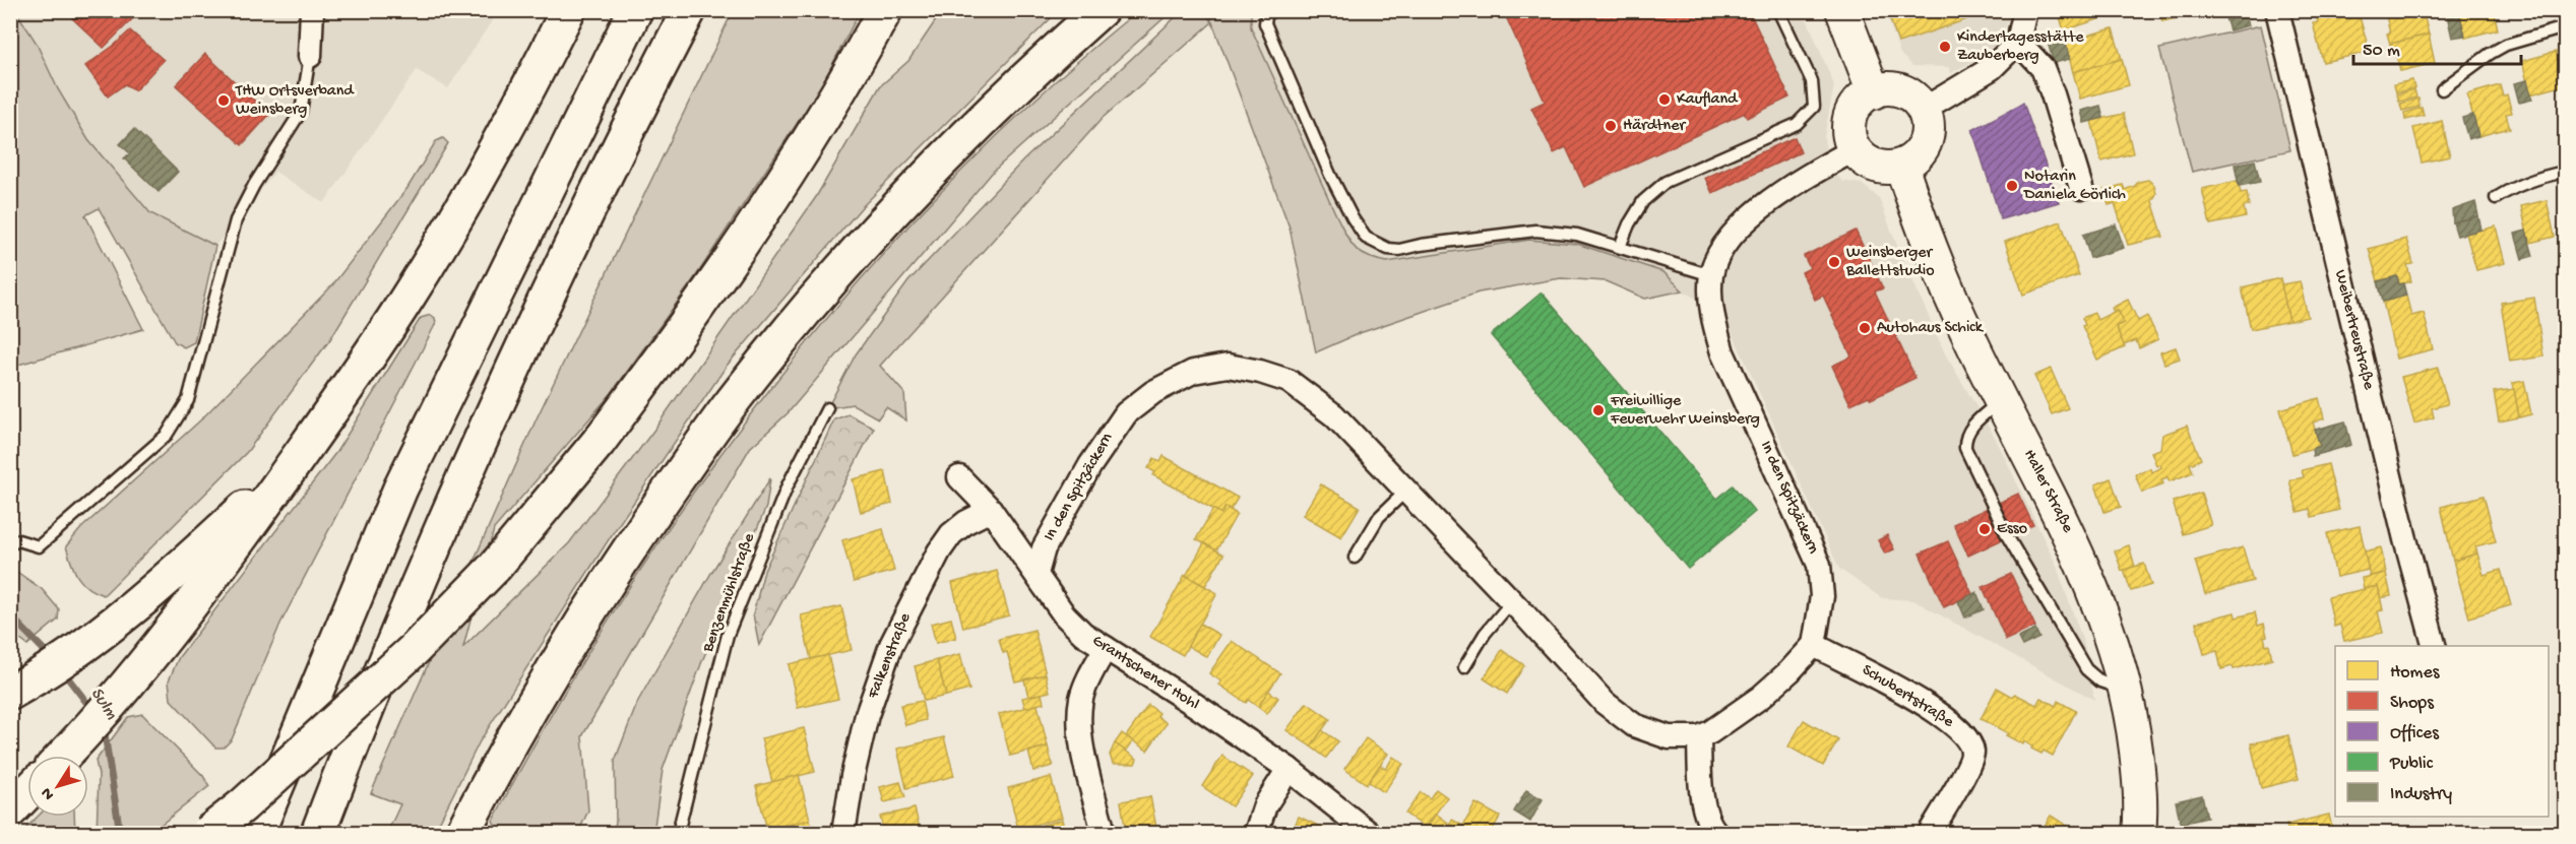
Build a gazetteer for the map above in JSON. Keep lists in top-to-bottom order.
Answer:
{
  "streets": {
    "street": [
      "Weibertreustraße",
      "In den Spitzäckern",
      "Haller Straße",
      "Falkenstraße",
      "Grantschener Hohl",
      "Schubertstraße"
    ],
    "lane": ["Benzenmühlstraße"]
  },
  "crossings": [
    ["In den Spitzäckern", "Haller Straße"],
    ["In den Spitzäckern", "Grantschener Hohl"],
    ["In den Spitzäckern", "Schubertstraße"],
    ["Falkenstraße", "Grantschener Hohl"]
  ],
  "water": ["Sulm"],
  "places": [
    "Kindertagesstätte Zauberberg",
    "Kaufland",
    "THW Ortsverband Weinsberg",
    "Härdtner",
    "Notarin Daniela Görlich",
    "Weinsberger Ballettstudio",
    "Autohaus Schick",
    "Freiwillige Feuerwehr Weinsberg",
    "Esso"
  ],
  "legend": [
    "Homes",
    "Shops",
    "Offices",
    "Public",
    "Industry"
  ],
  "scale_bar": "50 m",
  "north": "bottom left"
}
